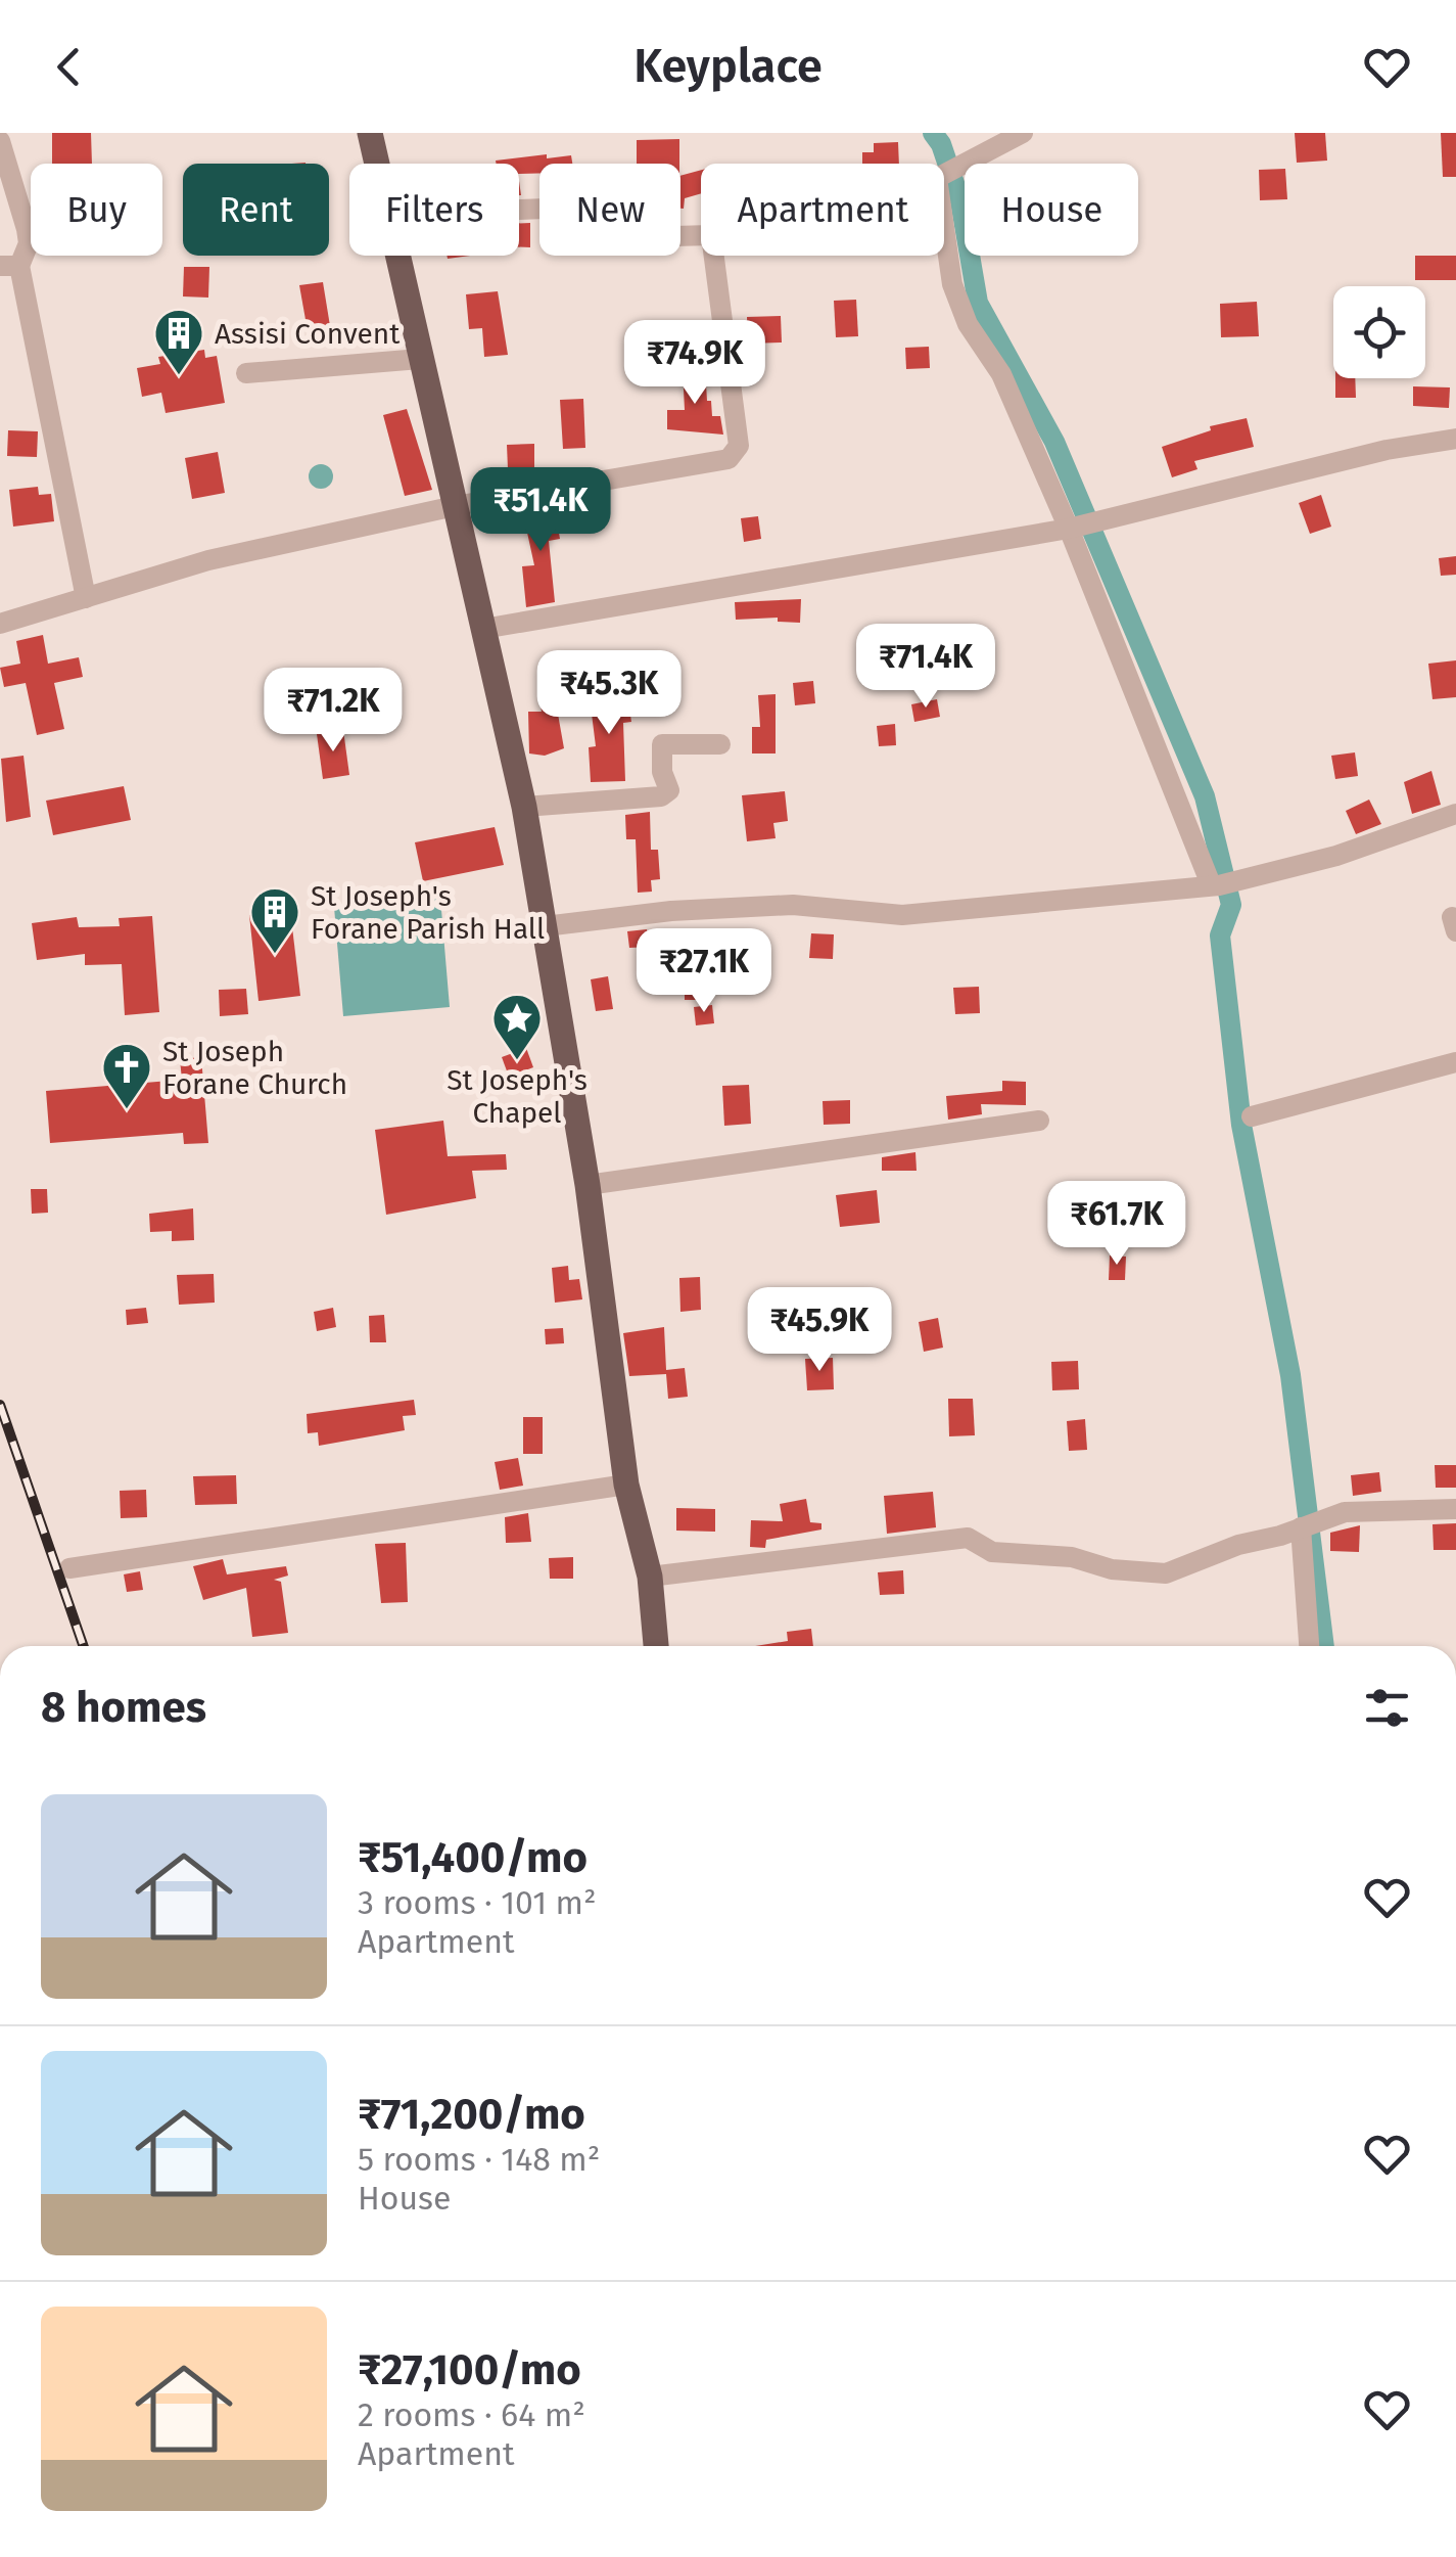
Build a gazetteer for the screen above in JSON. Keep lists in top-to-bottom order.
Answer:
{
  "places": {
    "building": ["Assisi Convent", "St Joseph's Forane Parish Hall"],
    "place": ["St Joseph's Chapel"],
    "church": ["St Joseph Forane Church"]
  },
  "page": {
    "header": "Keyplace",
    "chip": [
      "Buy",
      "Rent",
      "Filters",
      "New",
      "Apartment",
      "House"
    ],
    "price": [
      "₹74.9K",
      "₹51.4K",
      "₹71.4K",
      "₹45.3K",
      "₹71.2K",
      "₹27.1K",
      "₹61.7K",
      "₹45.9K"
    ],
    "heading": "8 homes",
    "list": [
      {
        "name": "₹51,400/mo",
        "note": "3 rooms · 101 m² · Apartment"
      },
      {
        "name": "₹71,200/mo",
        "note": "5 rooms · 148 m² · House"
      },
      {
        "name": "₹27,100/mo",
        "note": "2 rooms · 64 m² · Apartment"
      }
    ]
  }
}
